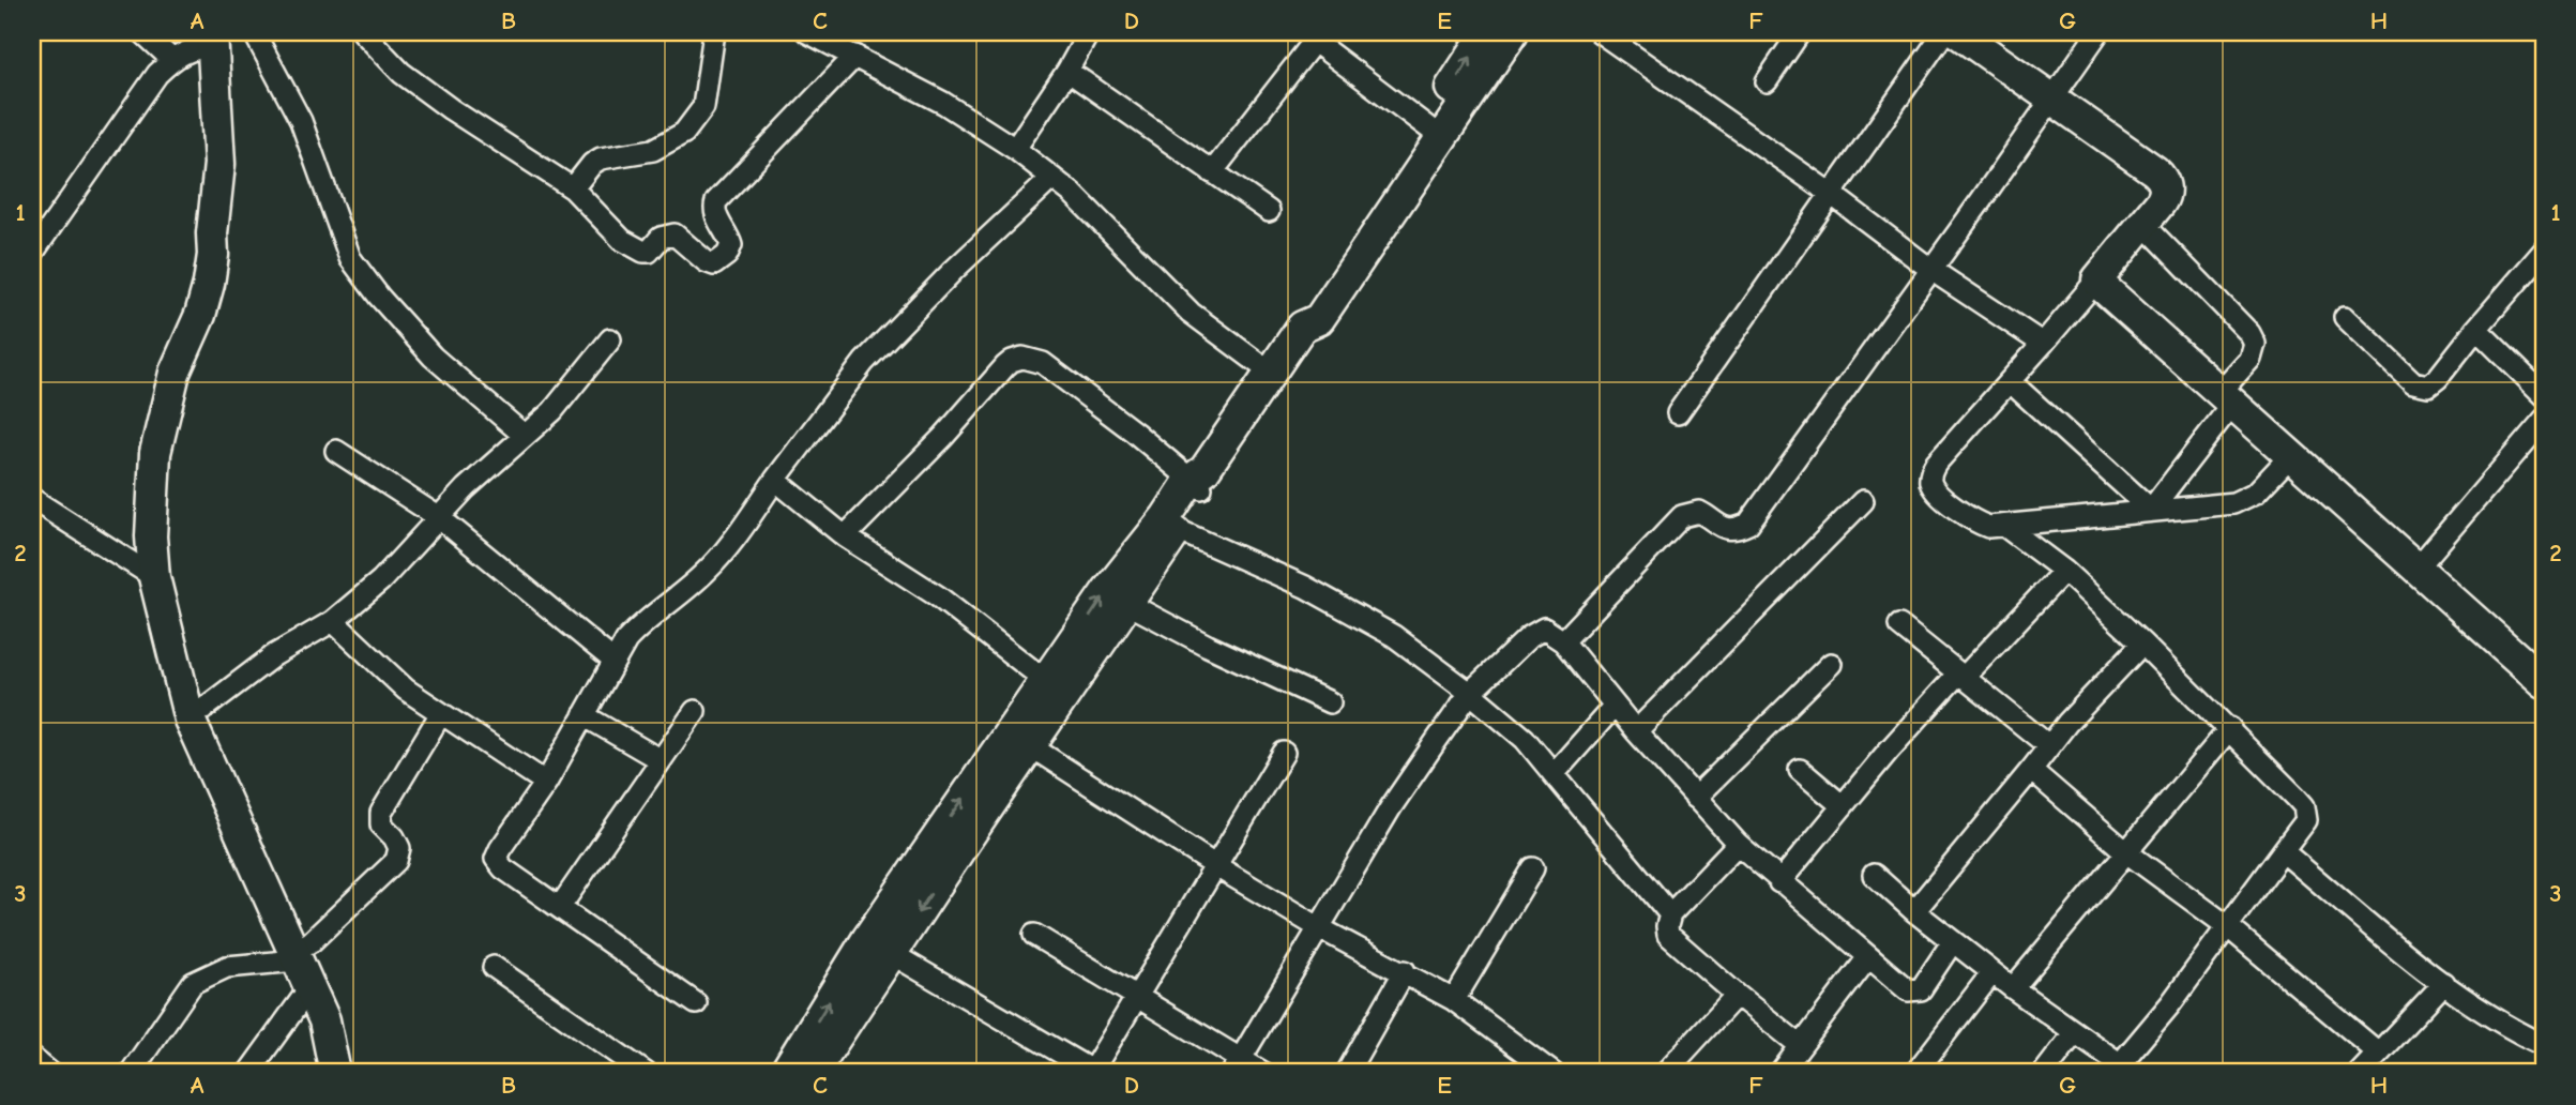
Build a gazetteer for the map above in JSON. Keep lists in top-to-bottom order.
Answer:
{
  "grid": {
    "columns": [
      "A",
      "B",
      "C",
      "D",
      "E",
      "F",
      "G",
      "H"
    ],
    "rows": ["1", "2", "3"]
  }
}
